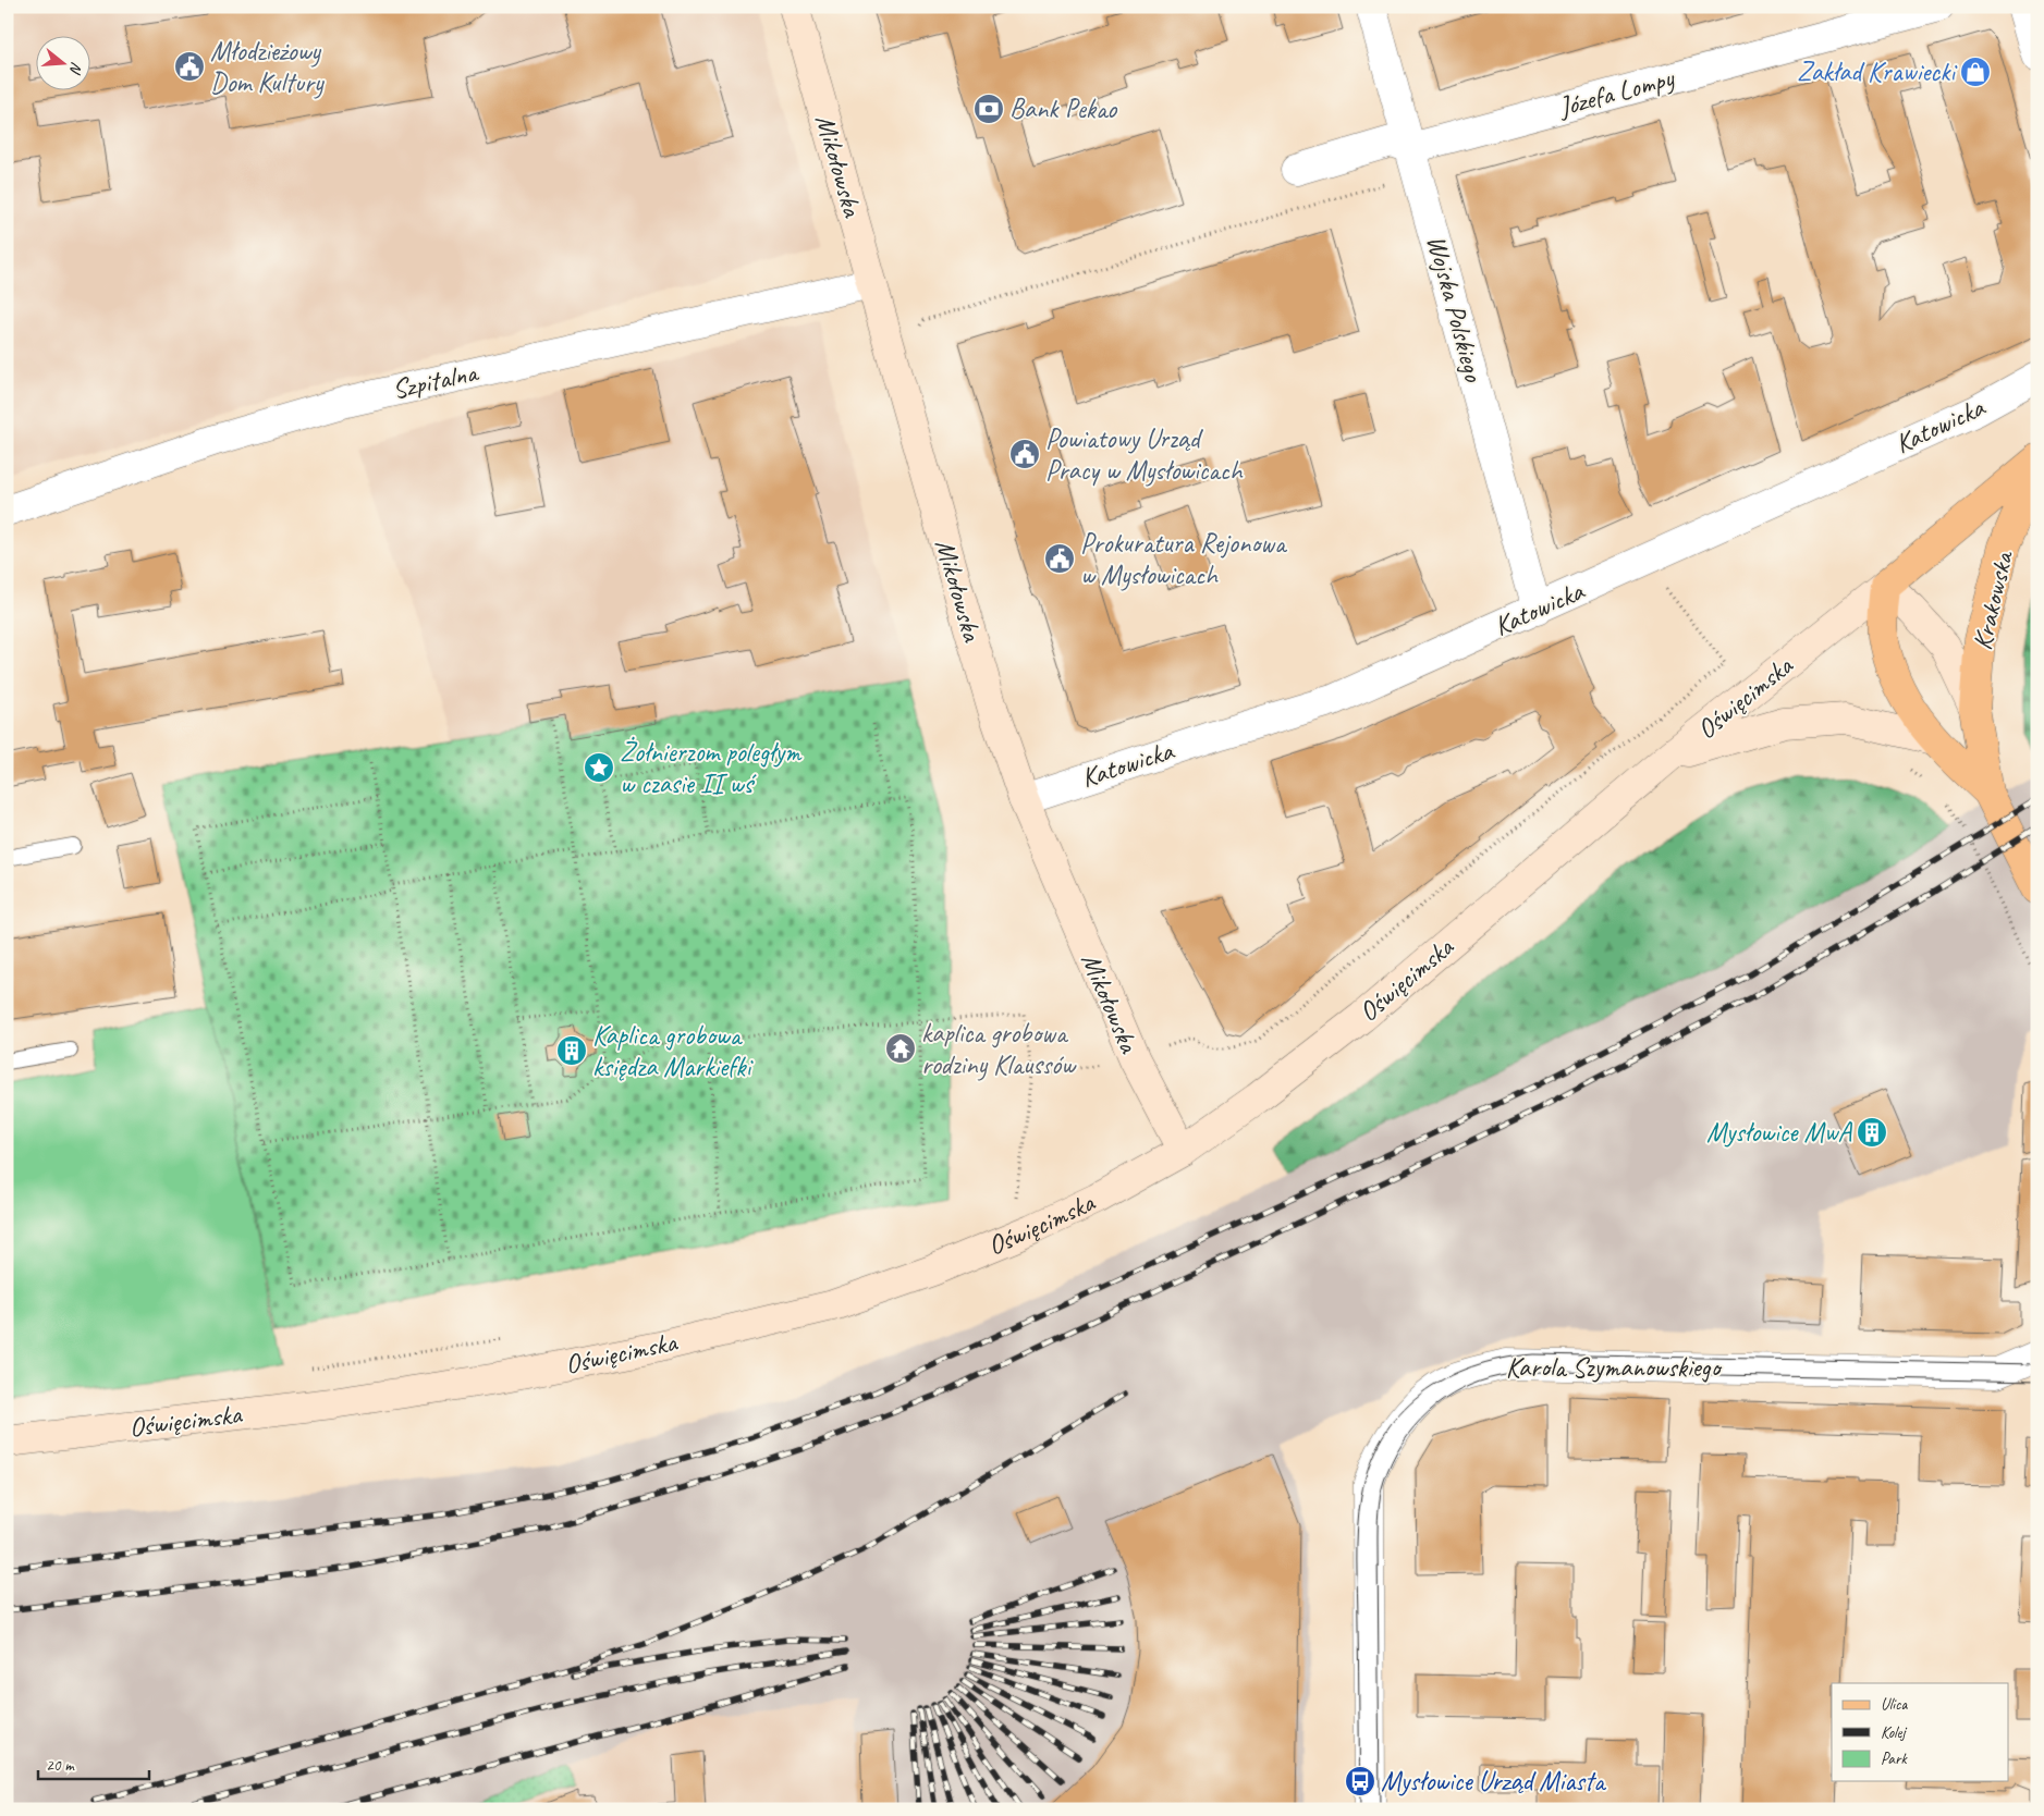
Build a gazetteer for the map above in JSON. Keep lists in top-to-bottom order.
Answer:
{
  "streets": {
    "main road": ["Mikołowska", "Krakowska", "Oświęcimska"],
    "street": [
      "Józefa Lompy",
      "Wojska Polskiego",
      "Szpitalna",
      "Katowicka",
      "Karola Szymanowskiego"
    ]
  },
  "crossings": [
    ["Józefa Lompy", "Wojska Polskiego"],
    ["Mikołowska", "Szpitalna"],
    ["Mikołowska", "Katowicka"],
    ["Mikołowska", "Oświęcimska"],
    ["Wojska Polskiego", "Katowicka"],
    ["Krakowska", "Oświęcimska"]
  ],
  "places": {
    "public building": ["Młodzieżowy Dom Kultury", "Powiatowy Urząd Pracy w Mysłowicach", "Prokuratura Rejonowa w Mysłowicach"],
    "shop": ["Zakład Krawiecki"],
    "bank": ["Bank Pekao"],
    "place": ["Żołnierzom poległym w czasie II wś"],
    "temple": ["kaplica grobowa rodziny Klaussów"],
    "building": ["Kaplica grobowa księdza Markiefki", "Mysłowice MwA"],
    "bus stop": ["Mysłowice Urząd Miasta"]
  },
  "legend": ["Ulica", "Kolej", "Park"],
  "scale_bar": "20 m",
  "north": "right"
}
